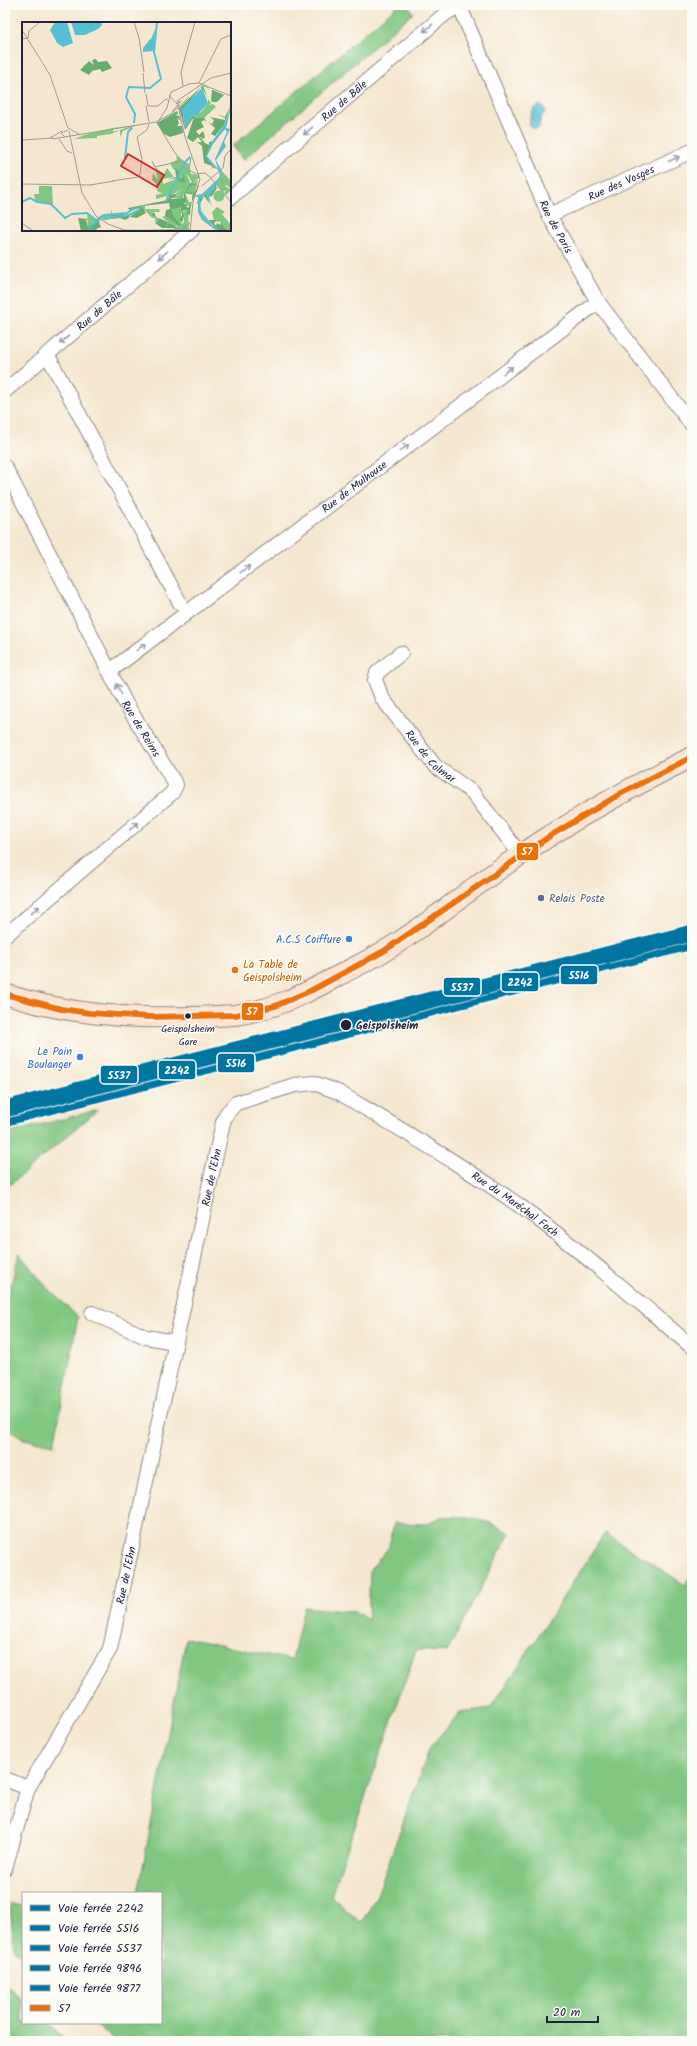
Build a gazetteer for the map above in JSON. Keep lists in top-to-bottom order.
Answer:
{
  "streets": {
    "street": [
      "Rue de Bâle",
      "Rue des Vosges",
      "Rue de Paris",
      "Rue de Mulhouse",
      "Rue de Reims",
      "Rue de Colmar",
      "Rue de l'Ehn",
      "Rue du Maréchal Foch"
    ]
  },
  "crossings": [
    ["Rue de Bâle", "Rue de Paris"],
    ["Rue des Vosges", "Rue de Paris"],
    ["Rue de Paris", "Rue de Mulhouse"],
    ["Rue de Mulhouse", "Rue de Reims"],
    ["Rue de l'Ehn", "Rue du Maréchal Foch"]
  ],
  "one_way": ["Rue de Bâle", "Rue des Vosges", "Rue de Mulhouse"],
  "places": [
    "Relais Poste",
    "A.C.S Coiffure",
    "La Table de Geispolsheim",
    "Geispolsheim Gare",
    "Geispolsheim",
    "Le Pain Boulanger"
  ],
  "lines": [
    "transit line 57",
    "rail line 5537",
    "rail line 9896",
    "rail line 9877",
    "rail line 2242",
    "rail line 5516"
  ],
  "legend": [
    "Voie ferrée 2242",
    "Voie ferrée 5516",
    "Voie ferrée 5537",
    "Voie ferrée 9896",
    "Voie ferrée 9877",
    "57"
  ],
  "scale_bar": "20 m"
}
